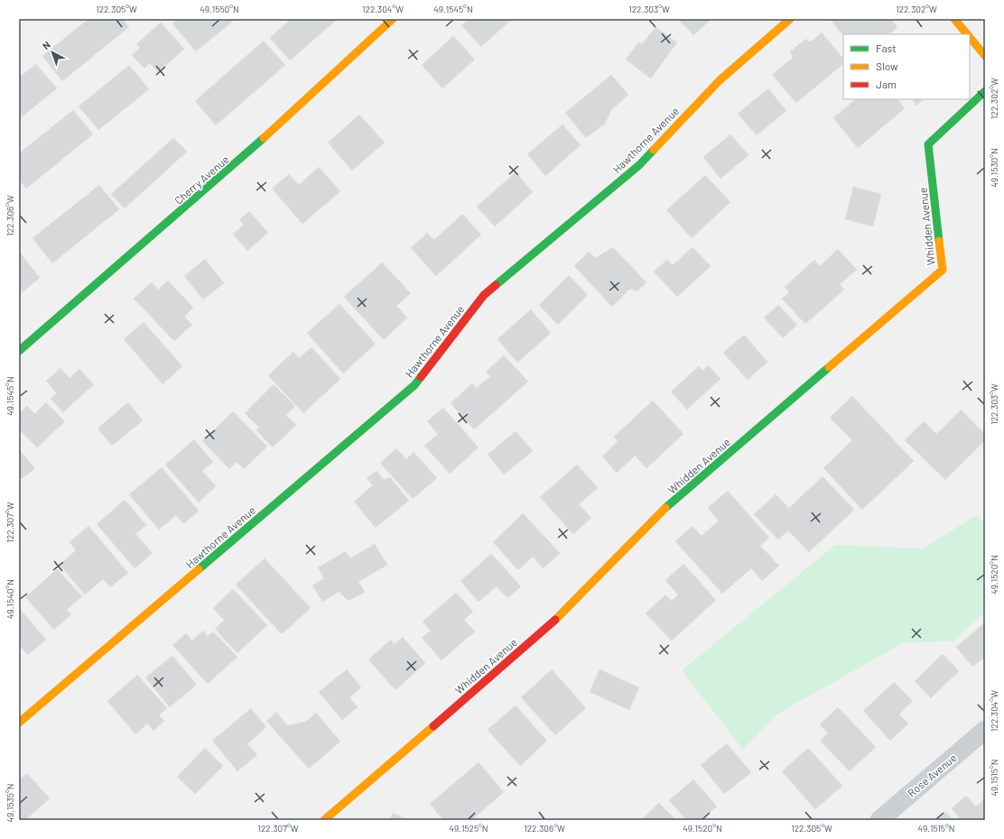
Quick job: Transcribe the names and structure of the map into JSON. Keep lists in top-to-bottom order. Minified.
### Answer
{"streets":{"street":["Hawthorne Avenue","Cherry Avenue","Whidden Avenue","Rose Avenue"]},"legend":["Fast","Slow","Jam"],"north":"top left","coordinates":["122.305°W","49.1550°N","122.304°W","49.1545°N","122.303°W","122.302°W","49.1530°N","122.306°W","122.307°W","49.1520°N","49.1540°N","49.1515°N","49.1535°N","49.1525°N"]}
